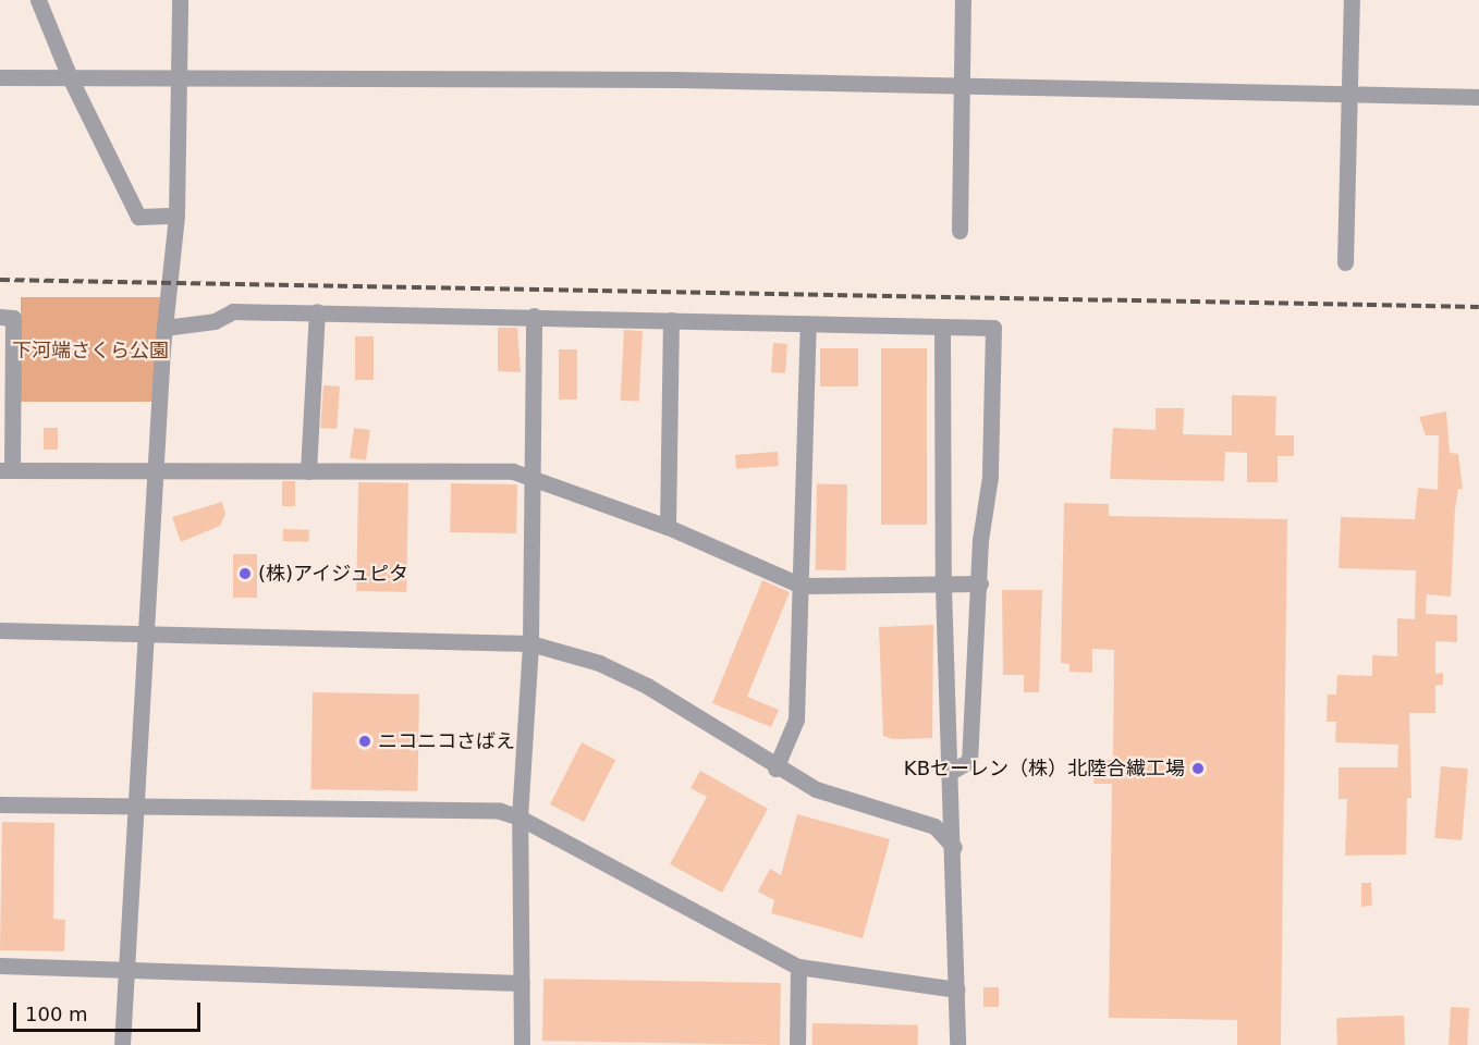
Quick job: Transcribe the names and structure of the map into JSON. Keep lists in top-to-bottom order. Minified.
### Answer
{"parks":["下河端さくら公園"],"places":["(株)アイジュピタ","ニコニコさばえ","KBセーレン（株）北陸合繊工場"],"scale_bar":"100 m"}
